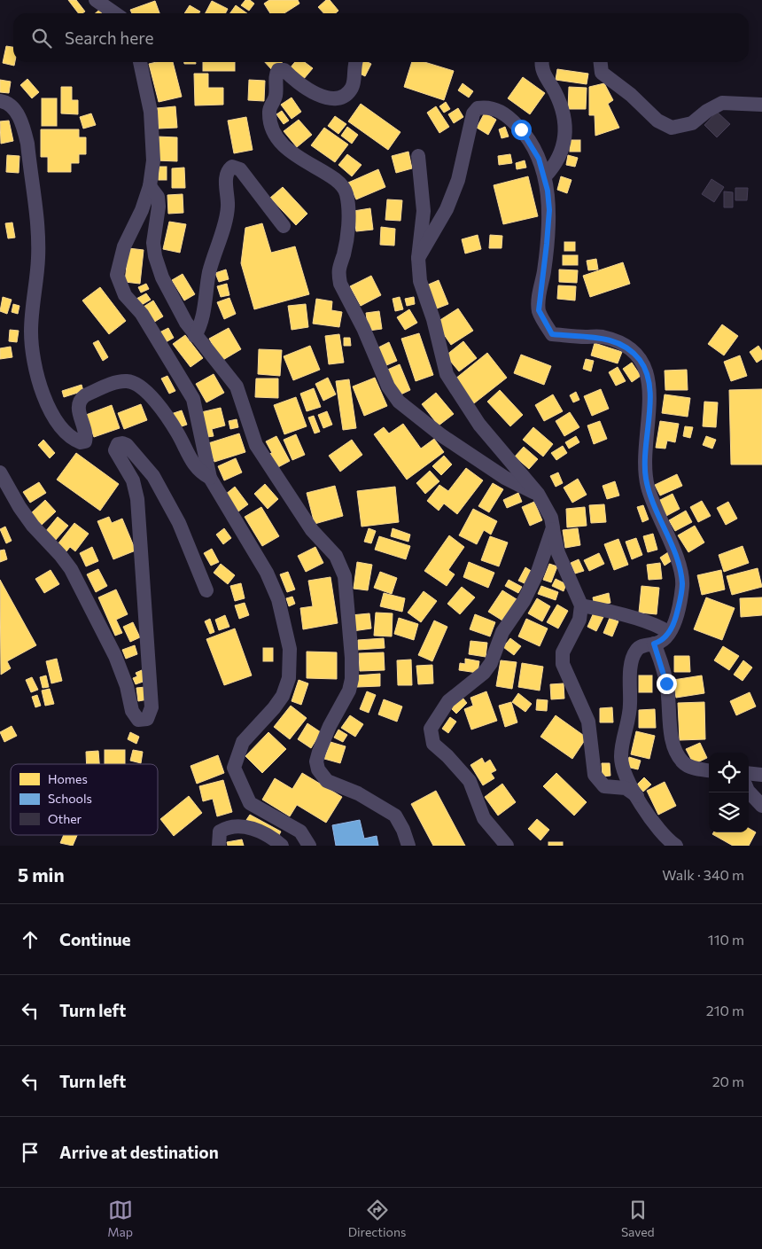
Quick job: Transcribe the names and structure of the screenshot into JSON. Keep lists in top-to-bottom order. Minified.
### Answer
{"legend":["Homes","Schools","Other"],"page":{"search":"Search here","heading":["5 min","Walk · 340 m"],"list":[["Continue","110 m"],["Turn left","210 m"],["Turn left","20 m"],"Arrive at destination"],"nav":["Map","Directions","Saved"]}}
